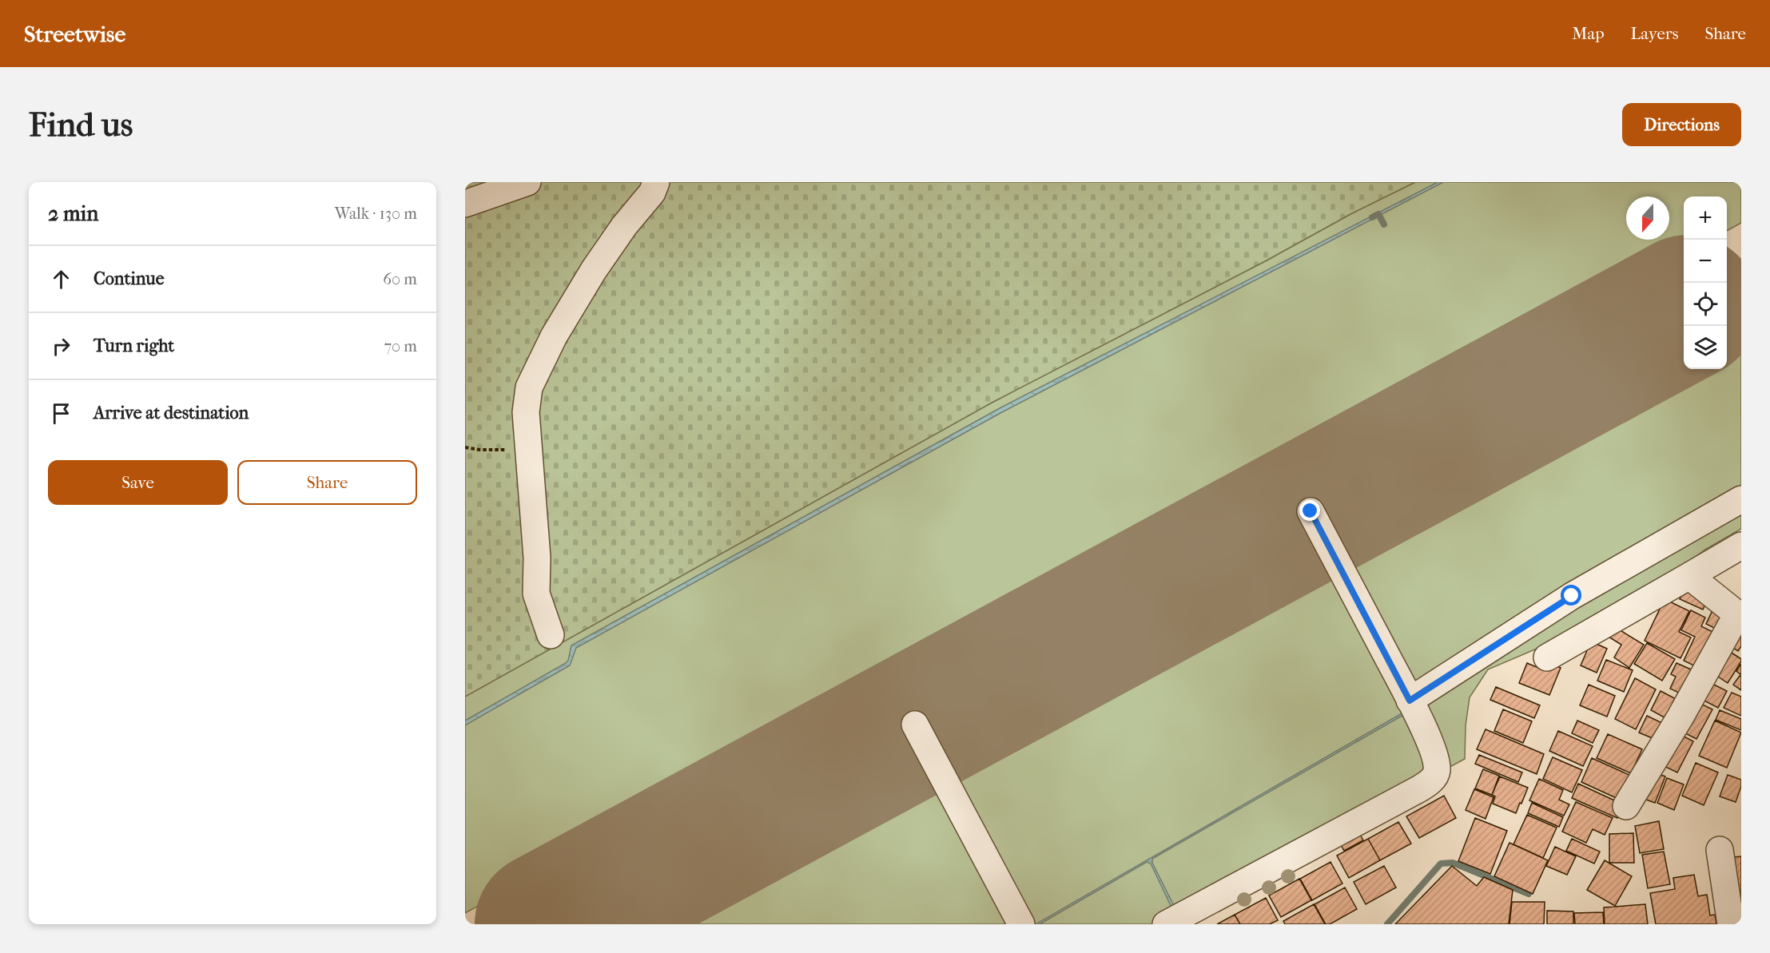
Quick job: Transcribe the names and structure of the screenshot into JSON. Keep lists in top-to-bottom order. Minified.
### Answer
{"north":"bottom","page":{"header":"Streetwise","nav":["Map","Layers","Share"],"buttons":["Directions",["Save","Share"]],"title":"Find us","heading":["2 min","Walk · 130 m"],"map_buttons":["+","−"],"list":[["Continue","60 m"],["Turn right","70 m"],"Arrive at destination"]}}
